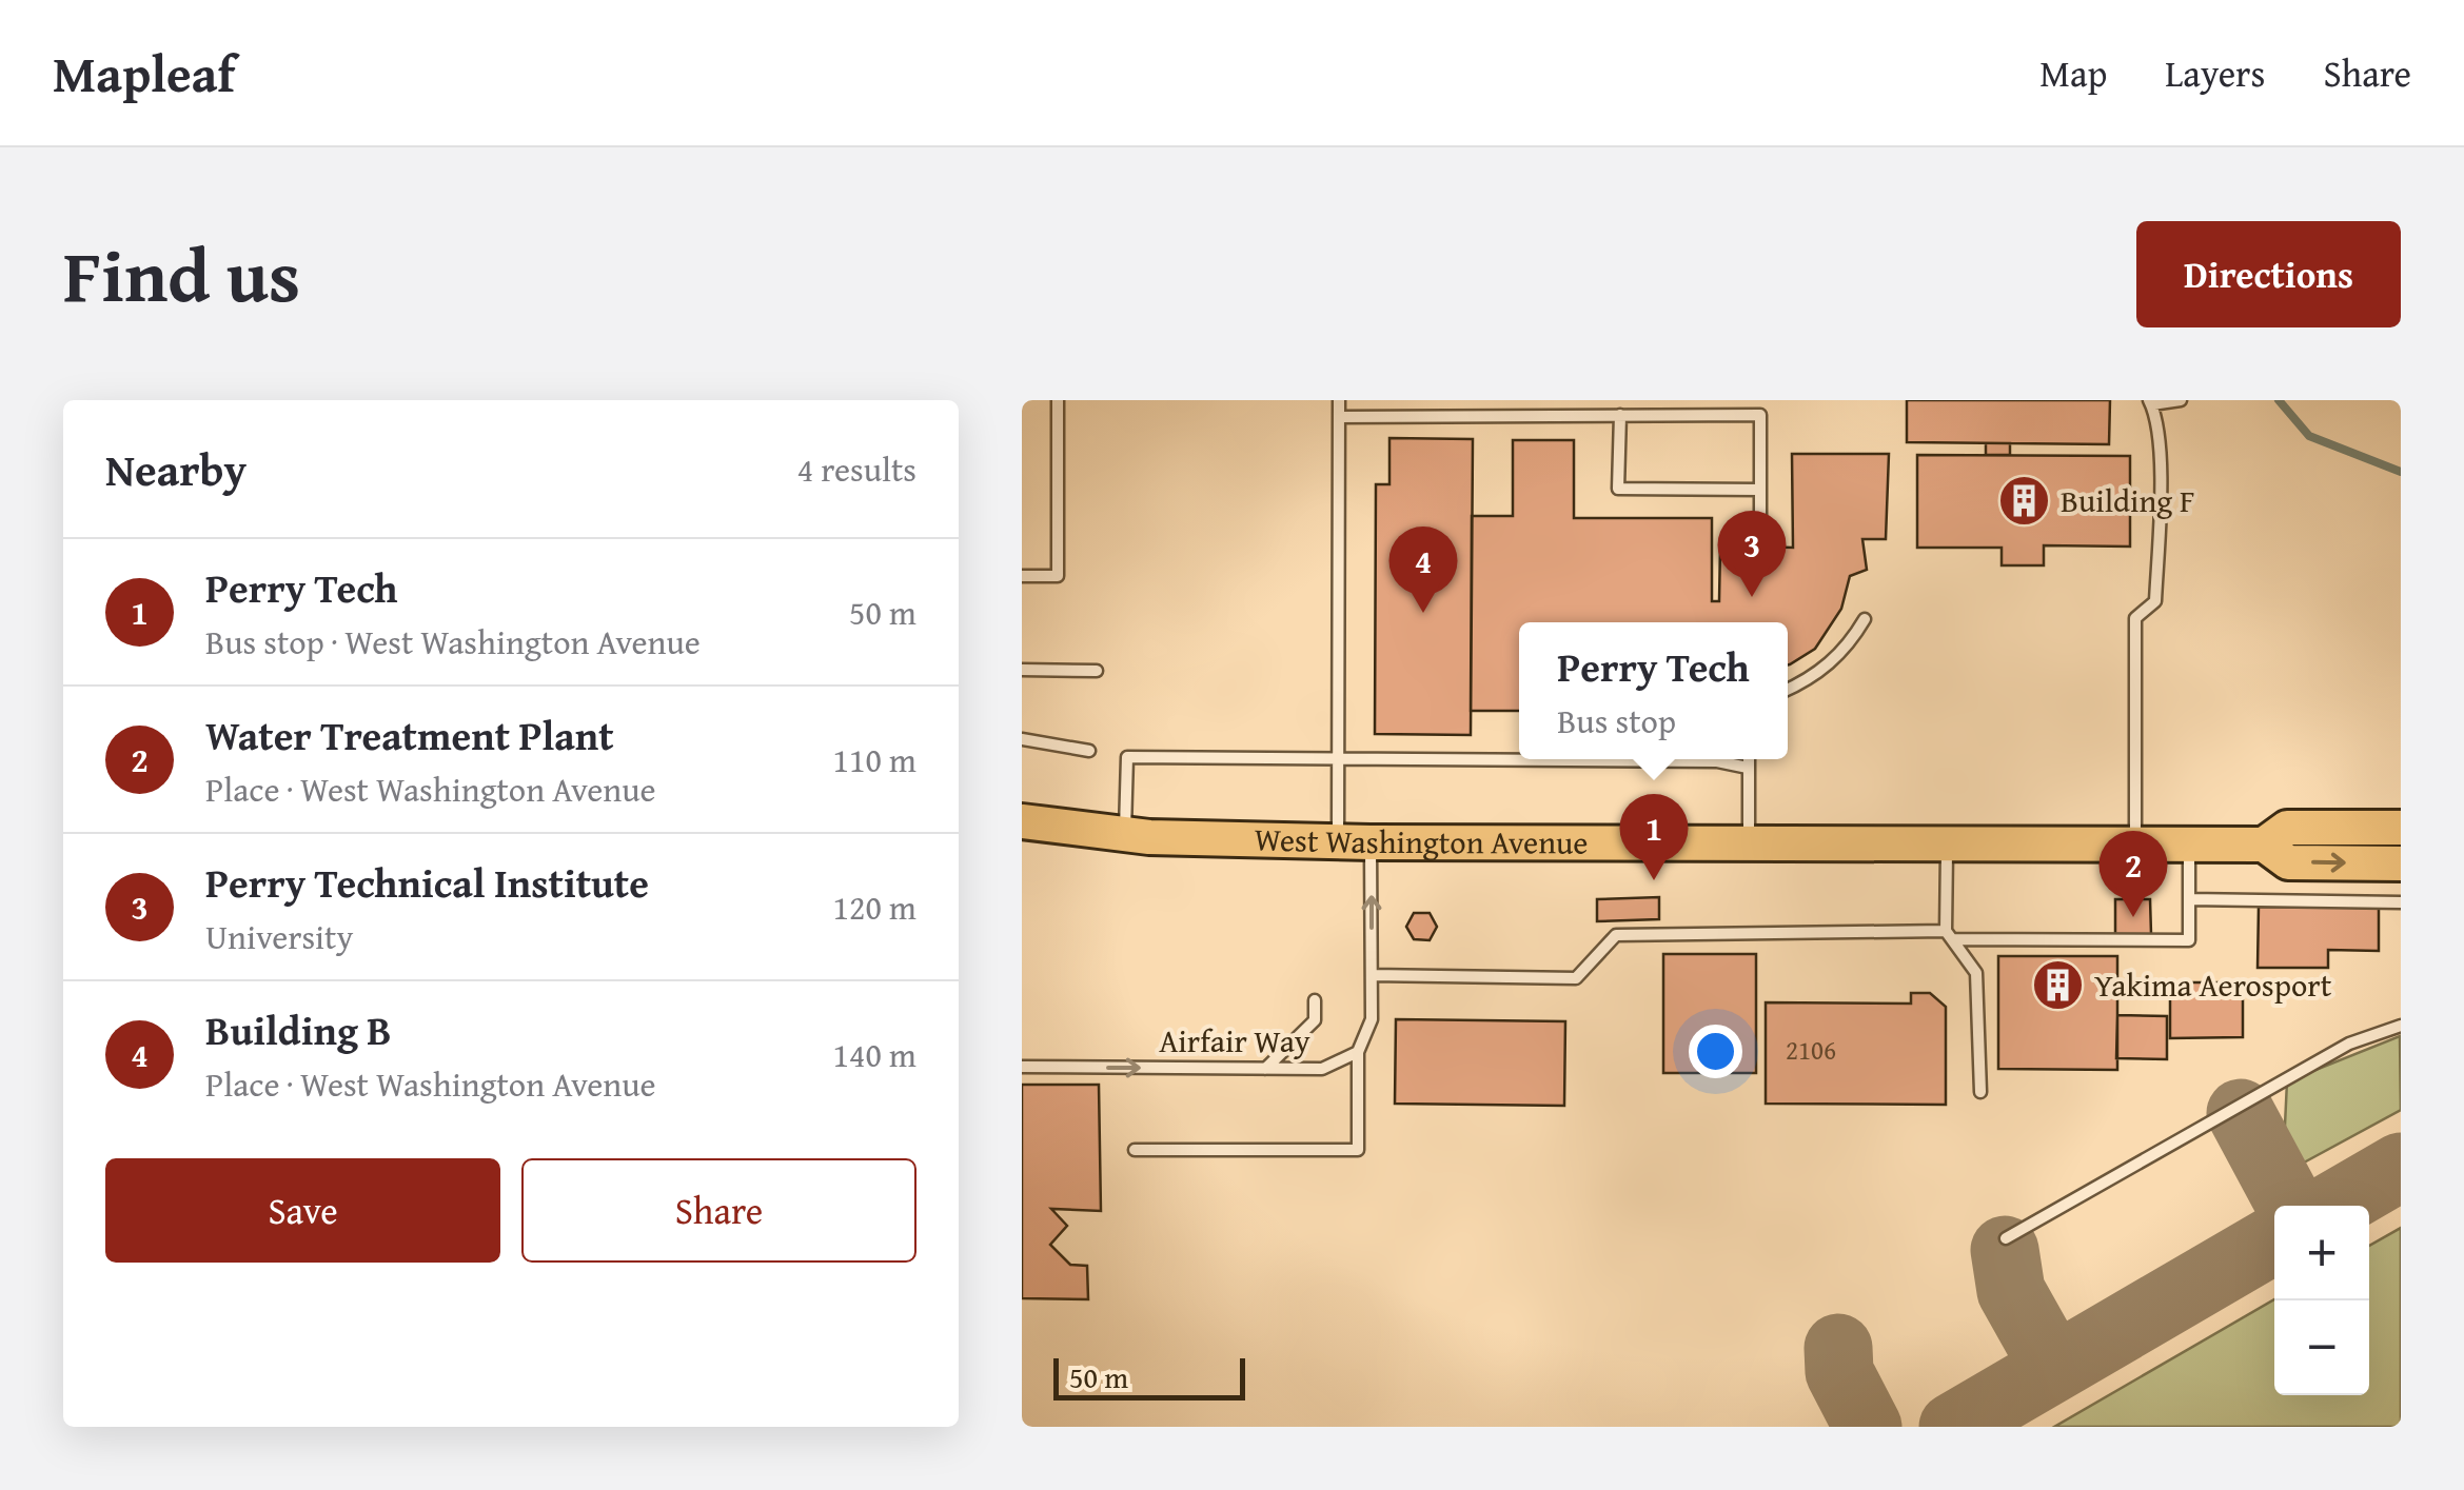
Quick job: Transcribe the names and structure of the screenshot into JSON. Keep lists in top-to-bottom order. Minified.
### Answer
{"streets":{"main road":["West Washington Avenue"],"lane":["Airfair Way"]},"crossings":[["West Washington Avenue","Airfair Way"]],"places":{"building":["Building F","Yakima Aerosport"]},"house_numbers":["2106"],"scale_bar":"50 m","page":{"header":"Mapleaf","nav":["Map","Layers","Share"],"title":"Find us","buttons":["Directions",["Save","Share"]],"heading":["Nearby","4 results"],"pins":["3","4","1","2"],"list":[{"mark":"1","name":"Perry Tech","note":"Bus stop · West Washington Avenue","value":"50 m"},{"mark":"2","name":"Water Treatment Plant","note":"Place · West Washington Avenue","value":"110 m"},{"mark":"3","name":"Perry Technical Institute","note":"University","value":"120 m"},{"mark":"4","name":"Building B","note":"Place · West Washington Avenue","value":"140 m"}],"popup":["Perry Tech","Bus stop"],"map_buttons":["+","−"],"scale":"50 m"}}
